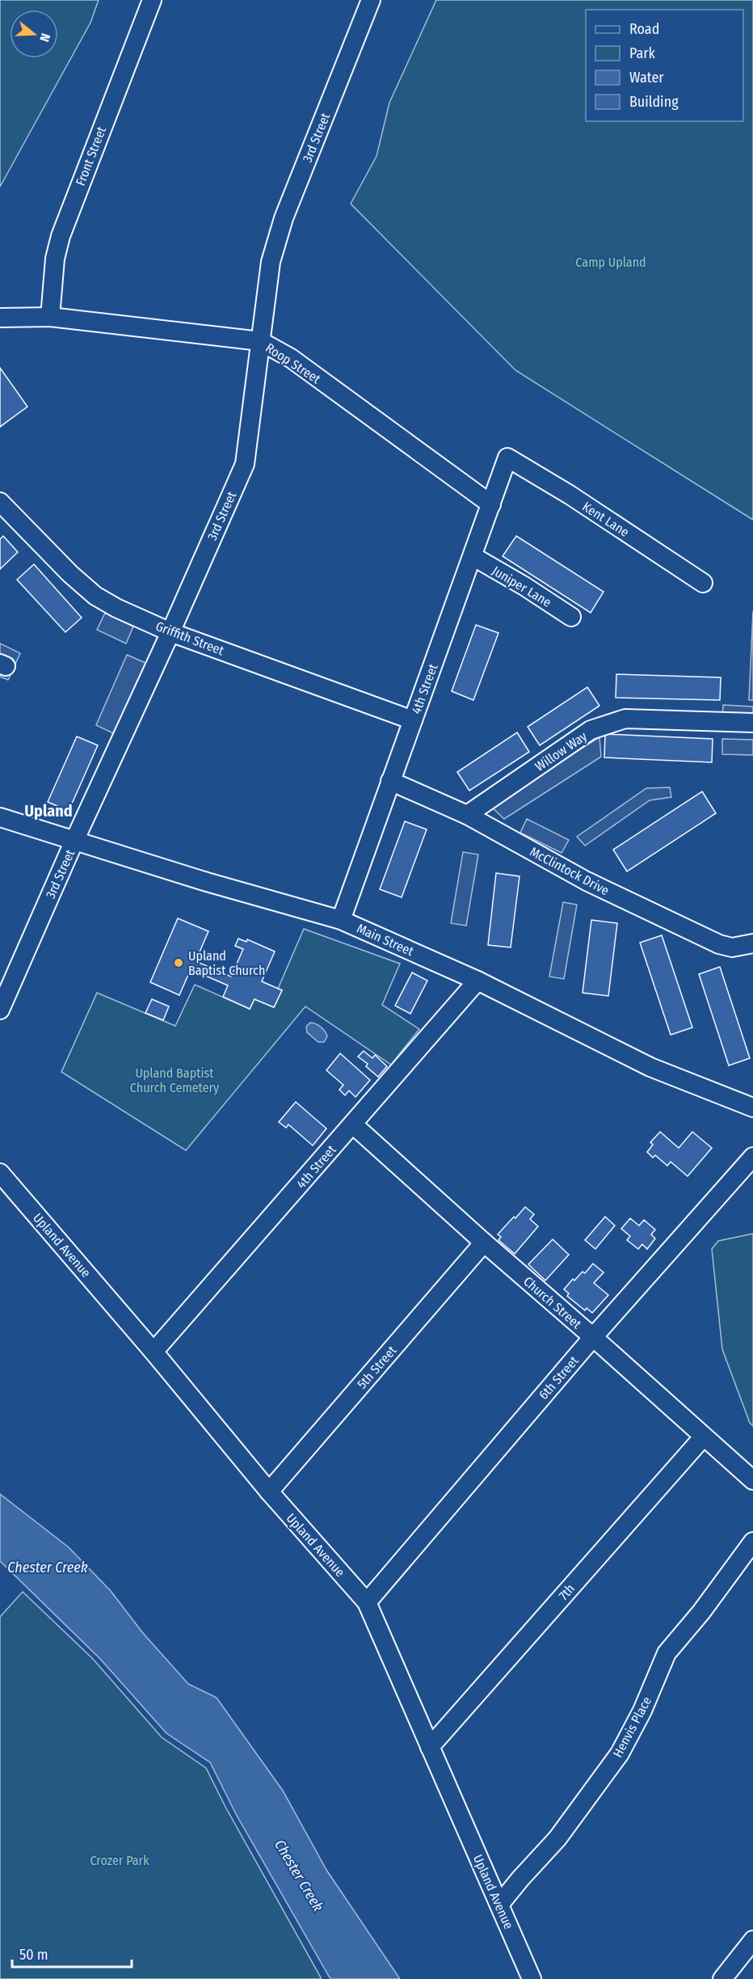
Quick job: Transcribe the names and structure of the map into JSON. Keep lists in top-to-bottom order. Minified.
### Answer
{"streets":{"street":["3rd Street","Front Street","Roop Street","Kent Lane","Juniper Lane","Griffith Street","4th Street","Willow Way","McClintock Drive","Main Street","Upland Avenue","Church Street","5th Street","6th Street","7th","Henvis Place"]},"crossings":[["3rd Street","Roop Street"],["3rd Street","Griffith Street"],["3rd Street","Main Street"],["Front Street","Roop Street"],["Roop Street","4th Street"],["Kent Lane","4th Street"],["Juniper Lane","4th Street"],["Griffith Street","4th Street"],["4th Street","McClintock Drive"],["4th Street","Main Street"],["4th Street","Upland Avenue"],["4th Street","Church Street"],["Willow Way","McClintock Drive"],["Upland Avenue","5th Street"],["Upland Avenue","6th Street"],["Upland Avenue","7th"],["Upland Avenue","Henvis Place"],["Church Street","5th Street"],["Church Street","6th Street"],["Church Street","7th"]],"districts":["Upland"],"water":["Chester Creek"],"parks":["Camp Upland","Upland Baptist Church Cemetery","Crozer Park"],"places":["Upland Baptist Church"],"legend":["Road","Park","Water","Building"],"scale_bar":"50 m","north":"right"}
